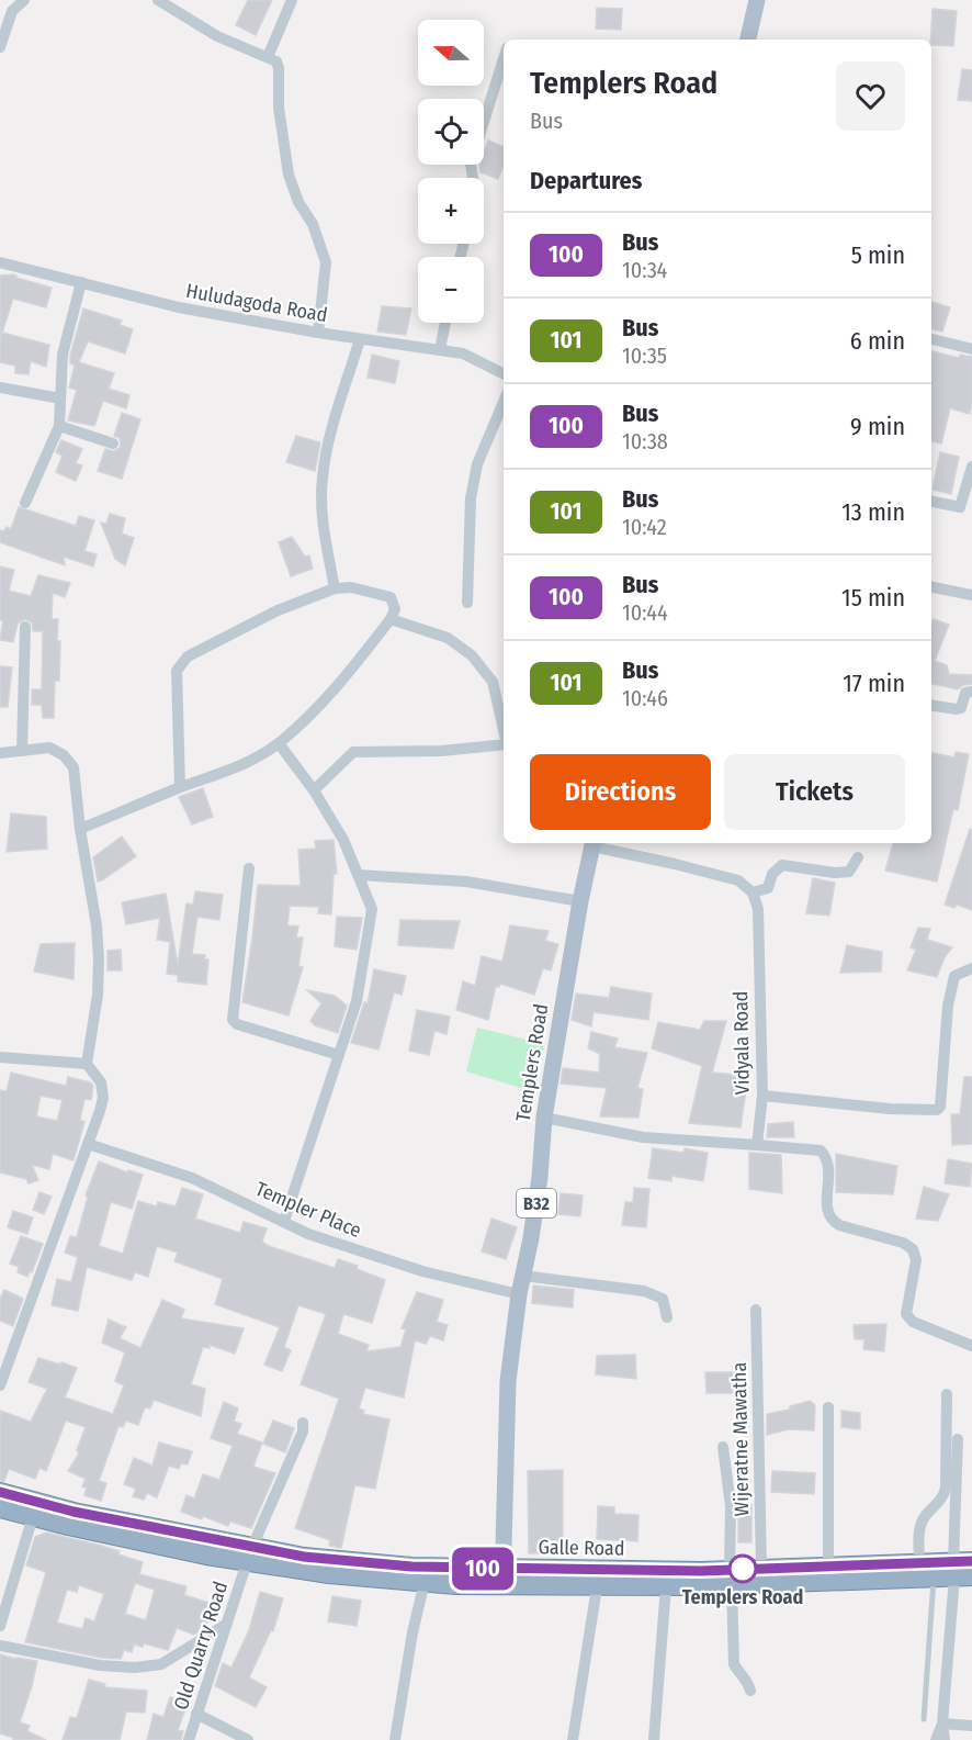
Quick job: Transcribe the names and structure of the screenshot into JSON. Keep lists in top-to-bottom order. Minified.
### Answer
{"streets":{"highway":["Galle Road"],"main road":["Templers Road","B32"],"street":["Huludagoda Road","Vidyala Road","Templer Place","Wijeratne Mawatha","Old Quarry Road"]},"crossings":[["Templers Road","Templer Place"],["Templers Road","Galle Road"],["Wijeratne Mawatha","Galle Road"],["Galle Road","Old Quarry Road"]],"places":["Templers Road"],"lines":["bus line 100"],"north":"left","page":{"on_map":"100","map_buttons":["+","−"],"heading":[["Templers Road","Bus"],"Departures"],"list":[{"mark":"100","name":"Bus","note":"10:34","value":"5 min"},{"mark":"101","name":"Bus","note":"10:35","value":"6 min"},{"mark":"100","name":"Bus","note":"10:38","value":"9 min"},{"mark":"101","name":"Bus","note":"10:42","value":"13 min"},{"mark":"100","name":"Bus","note":"10:44","value":"15 min"},{"mark":"101","name":"Bus","note":"10:46","value":"17 min"}],"buttons":["Directions","Tickets"]}}
